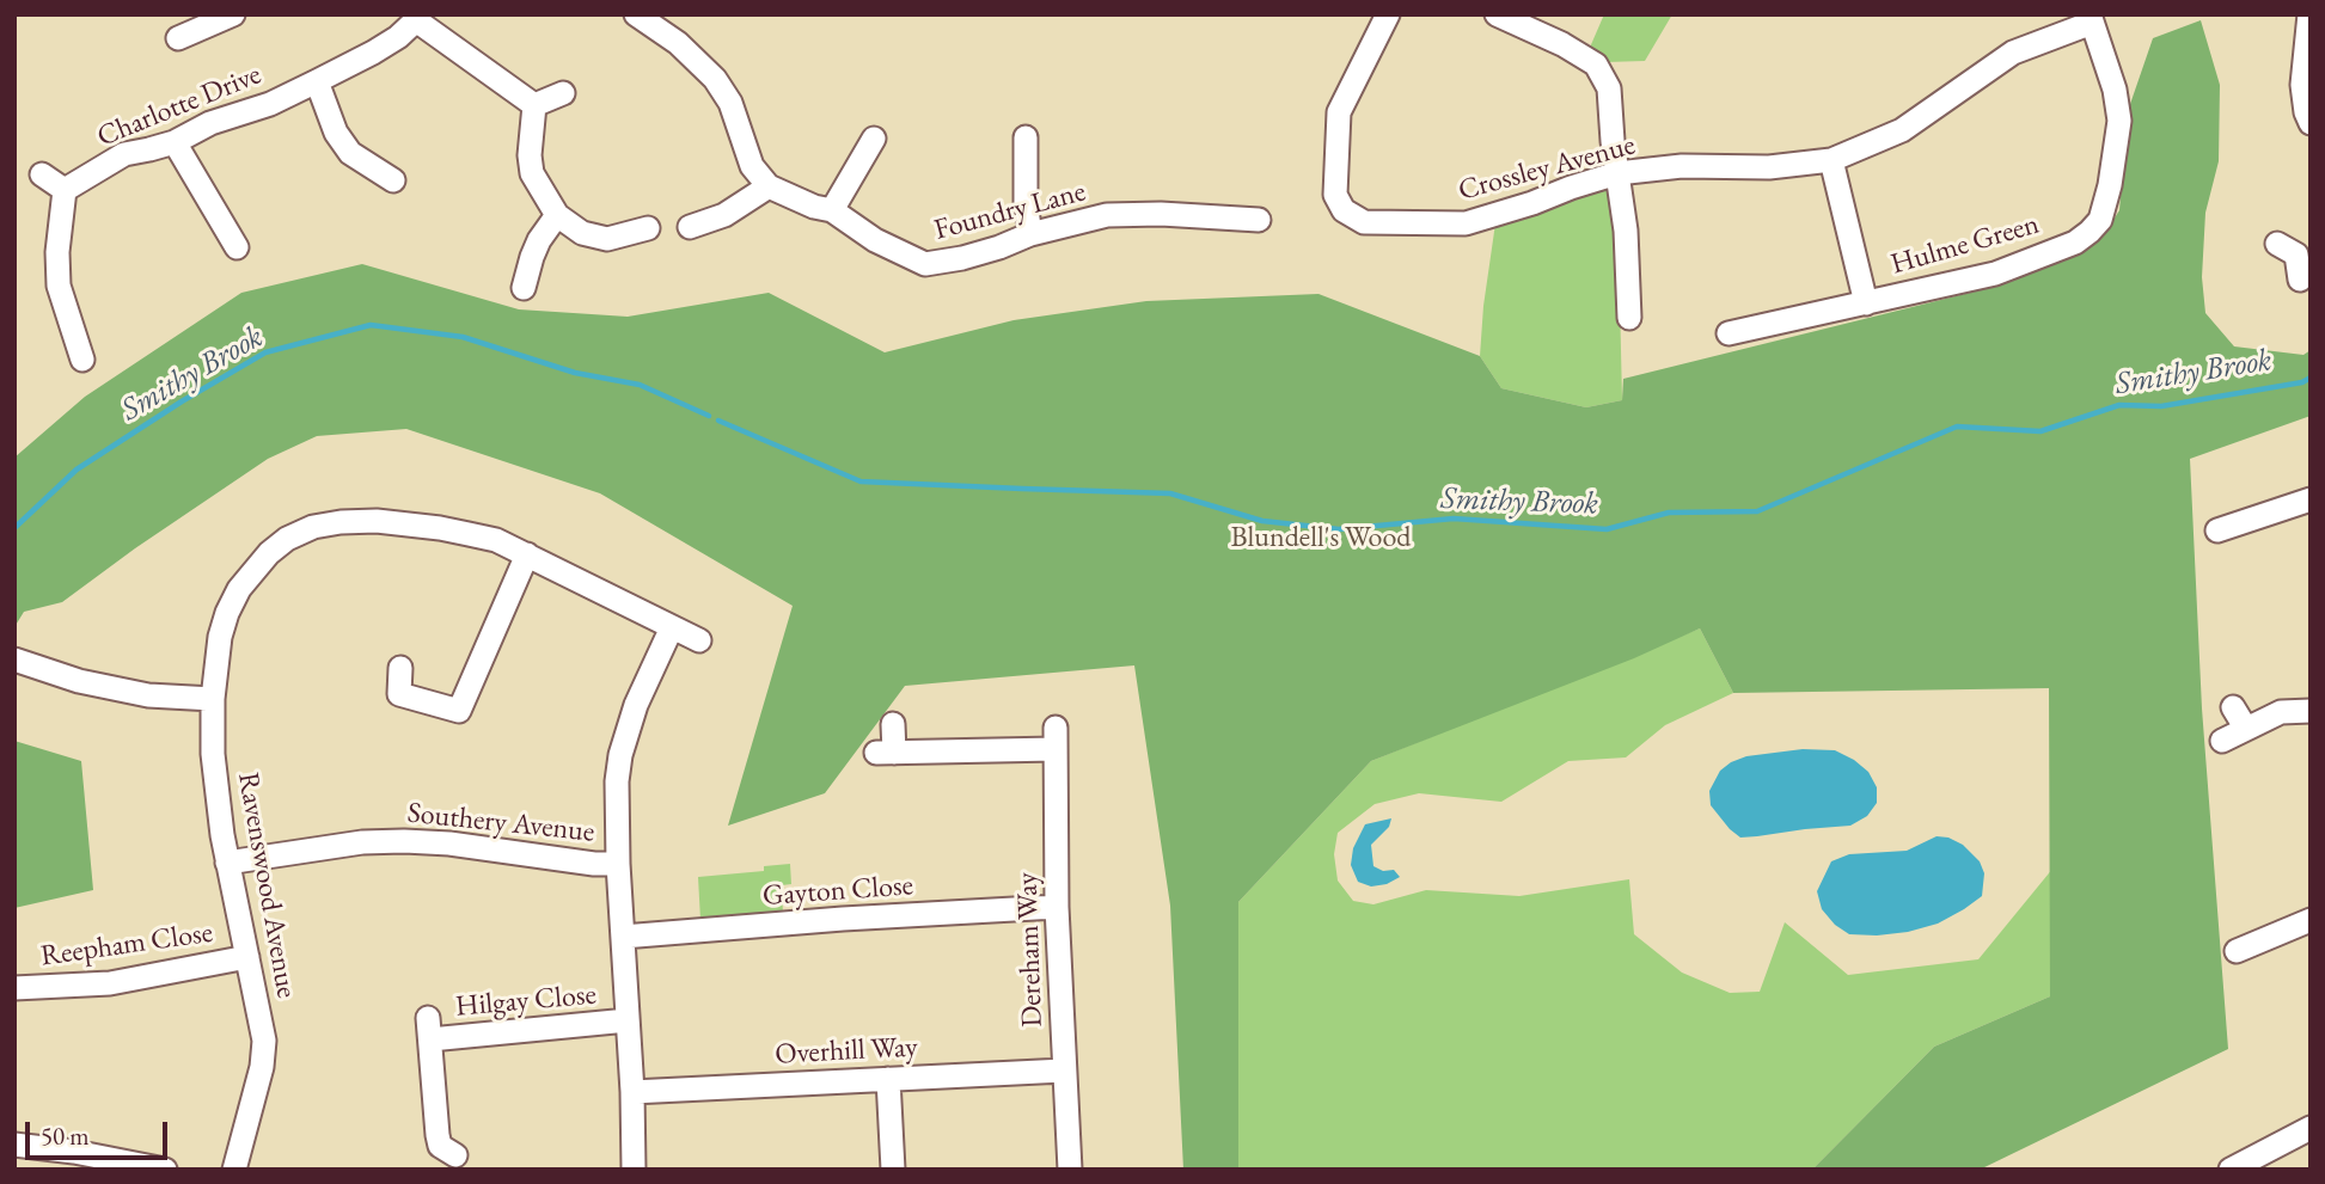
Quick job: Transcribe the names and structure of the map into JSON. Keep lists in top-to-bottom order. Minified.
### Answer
{"streets":{"street":["Charlotte Drive","Crossley Avenue","Foundry Lane","Hulme Green","Southery Avenue","Ravenswood Avenue","Gayton Close","Reepham Close","Dereham Way","Hilgay Close","Overhill Way"]},"crossings":[["Crossley Avenue","Hulme Green"],["Southery Avenue","Ravenswood Avenue"],["Ravenswood Avenue","Reepham Close"],["Gayton Close","Dereham Way"],["Dereham Way","Overhill Way"]],"water":["Smithy Brook"],"parks":["Blundell's Wood"],"scale_bar":"50 m"}
